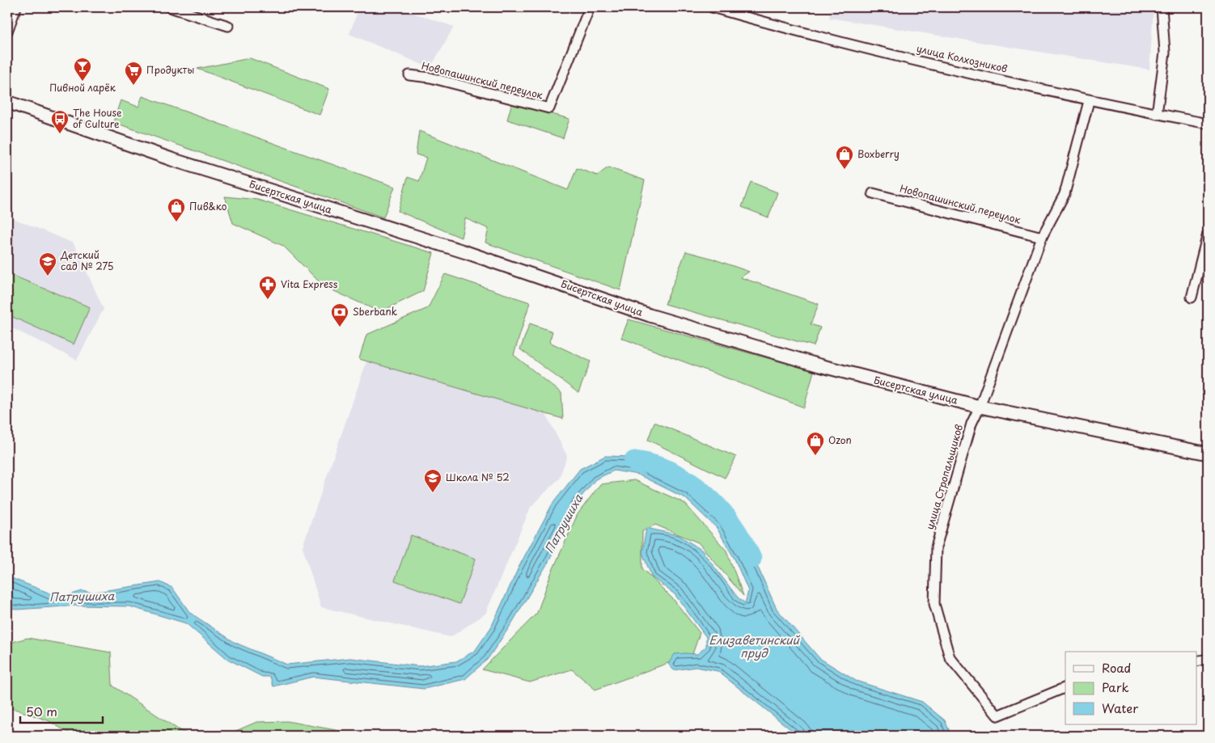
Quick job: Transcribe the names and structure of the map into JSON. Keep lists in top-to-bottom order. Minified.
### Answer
{"streets":{"main road":["Бисертская улица"],"street":["улица Колхозников","Новопашинский переулок","улица Стропальщиков"]},"crossings":[["улица Колхозников","улица Стропальщиков"],["Новопашинский переулок","улица Стропальщиков"],["Бисертская улица","улица Стропальщиков"]],"water":["Патрушиха","Елизаветинский пруд"],"places":{"bar":["Пивной ларёк"],"supermarket":["Продукты"],"bus stop":["The House of Culture"],"shop":["Boxberry","Пив&ко","Ozon"],"school or university":["Детский сад № 275","Школа № 52"],"pharmacy":["Vita Express"],"bank":["Sberbank"]},"legend":["Road","Park","Water"],"scale_bar":"50 m"}
